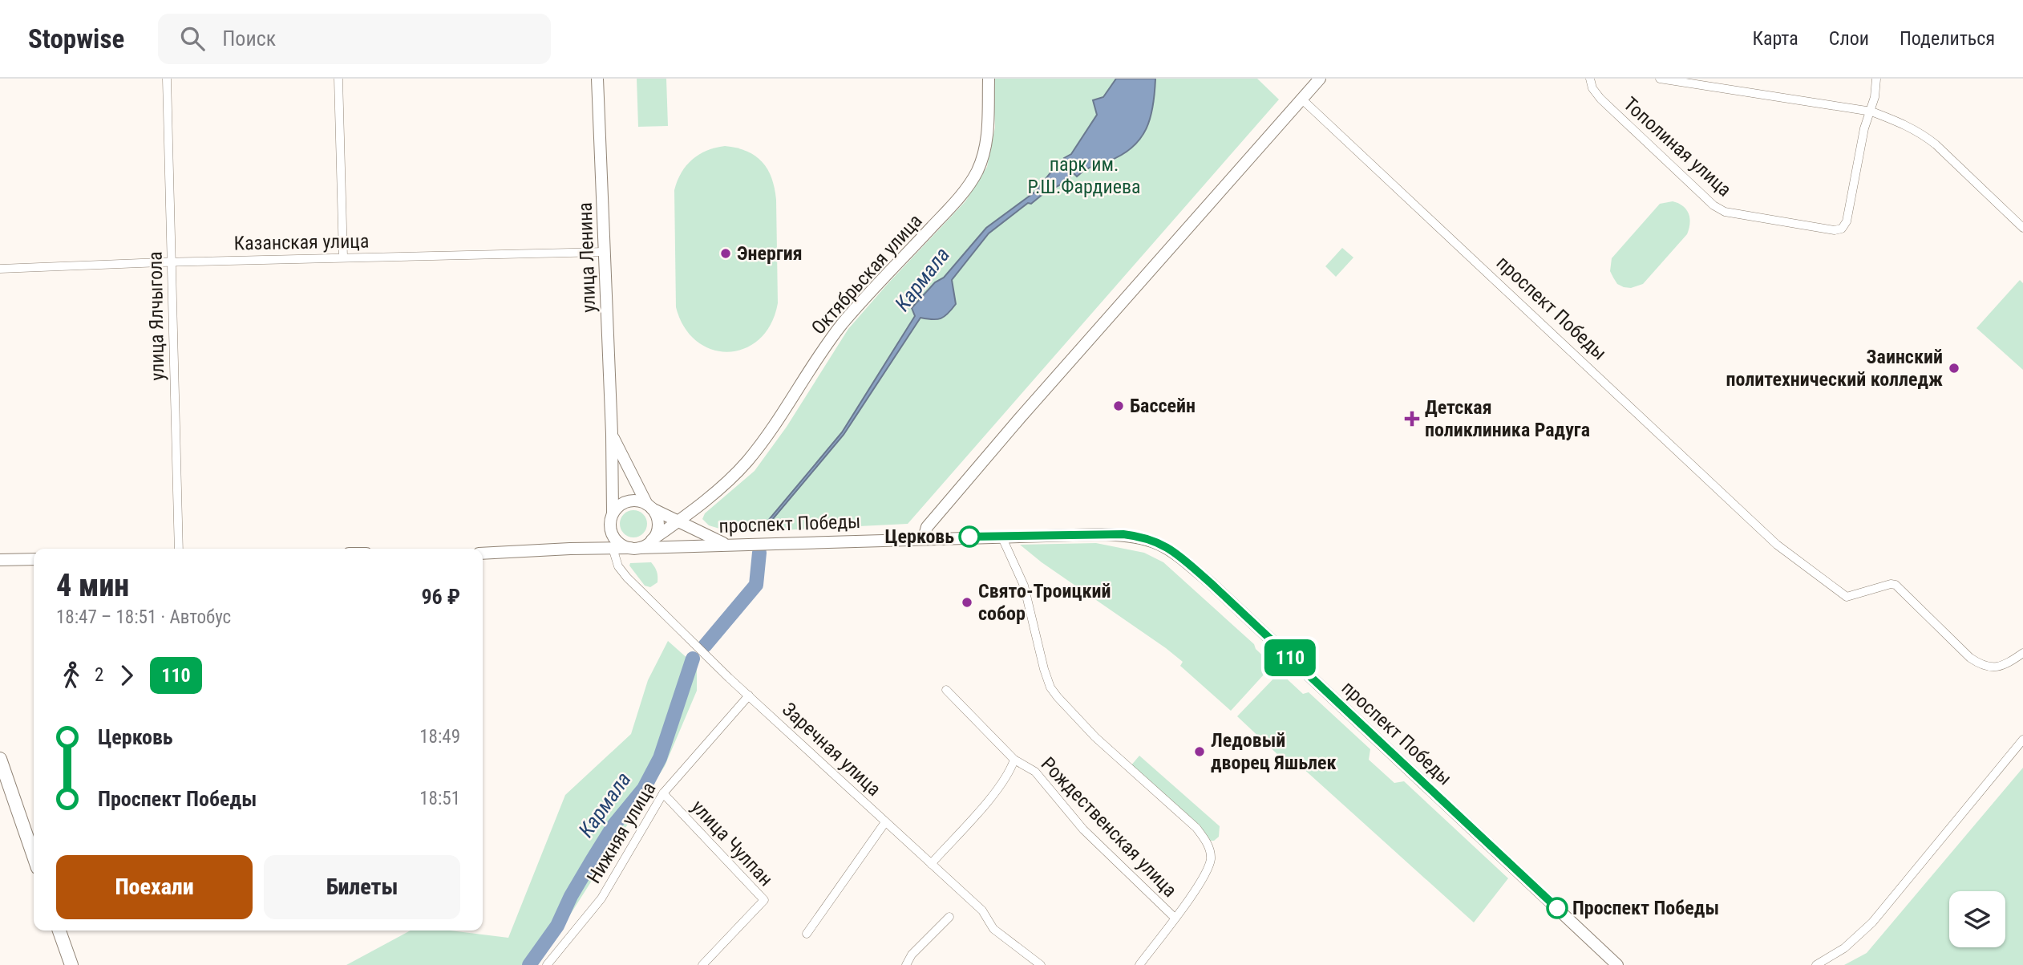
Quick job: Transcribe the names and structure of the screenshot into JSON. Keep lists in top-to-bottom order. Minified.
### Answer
{"streets":{"main road":["улица Ленина","Октябрьская улица","проспект Победы"],"street":["Тополиная улица","Казанская улица","улица Ялчыгола","Заречная улица","Рождественская улица","Нижняя улица","улица Чулпан"]},"crossings":[["Казанская улица","улица Ленина"],["Казанская улица","улица Ялчыгола"],["улица Ленина","Октябрьская улица"],["улица Ленина","проспект Победы"],["Октябрьская улица","проспект Победы"],["проспект Победы","Заречная улица"],["Заречная улица","Нижняя улица"],["Нижняя улица","улица Чулпан"]],"water":["Кармала"],"parks":["парк им. Р.Ш.Фардиева"],"places":{"other":["Энергия","Заинский политехнический колледж","Бассейн","Церковь","Свято-Троицкий собор","Ледовый дворец Яшьлек","Проспект Победы"],"health":["Детская поликлиника Радуга"]},"lines":["bus line 110"],"page":{"header":"Stopwise","search":"Поиск","nav":["Карта","Слои","Поделиться"],"on_map":"110","heading":["4 мин","18:47 – 18:51 · Автобус","96 ₽"],"legs":["2","110"],"list":[{"name":"Церковь","value":"18:49"},{"name":"Проспект Победы","value":"18:51"}],"buttons":["Поехали","Билеты"]}}
